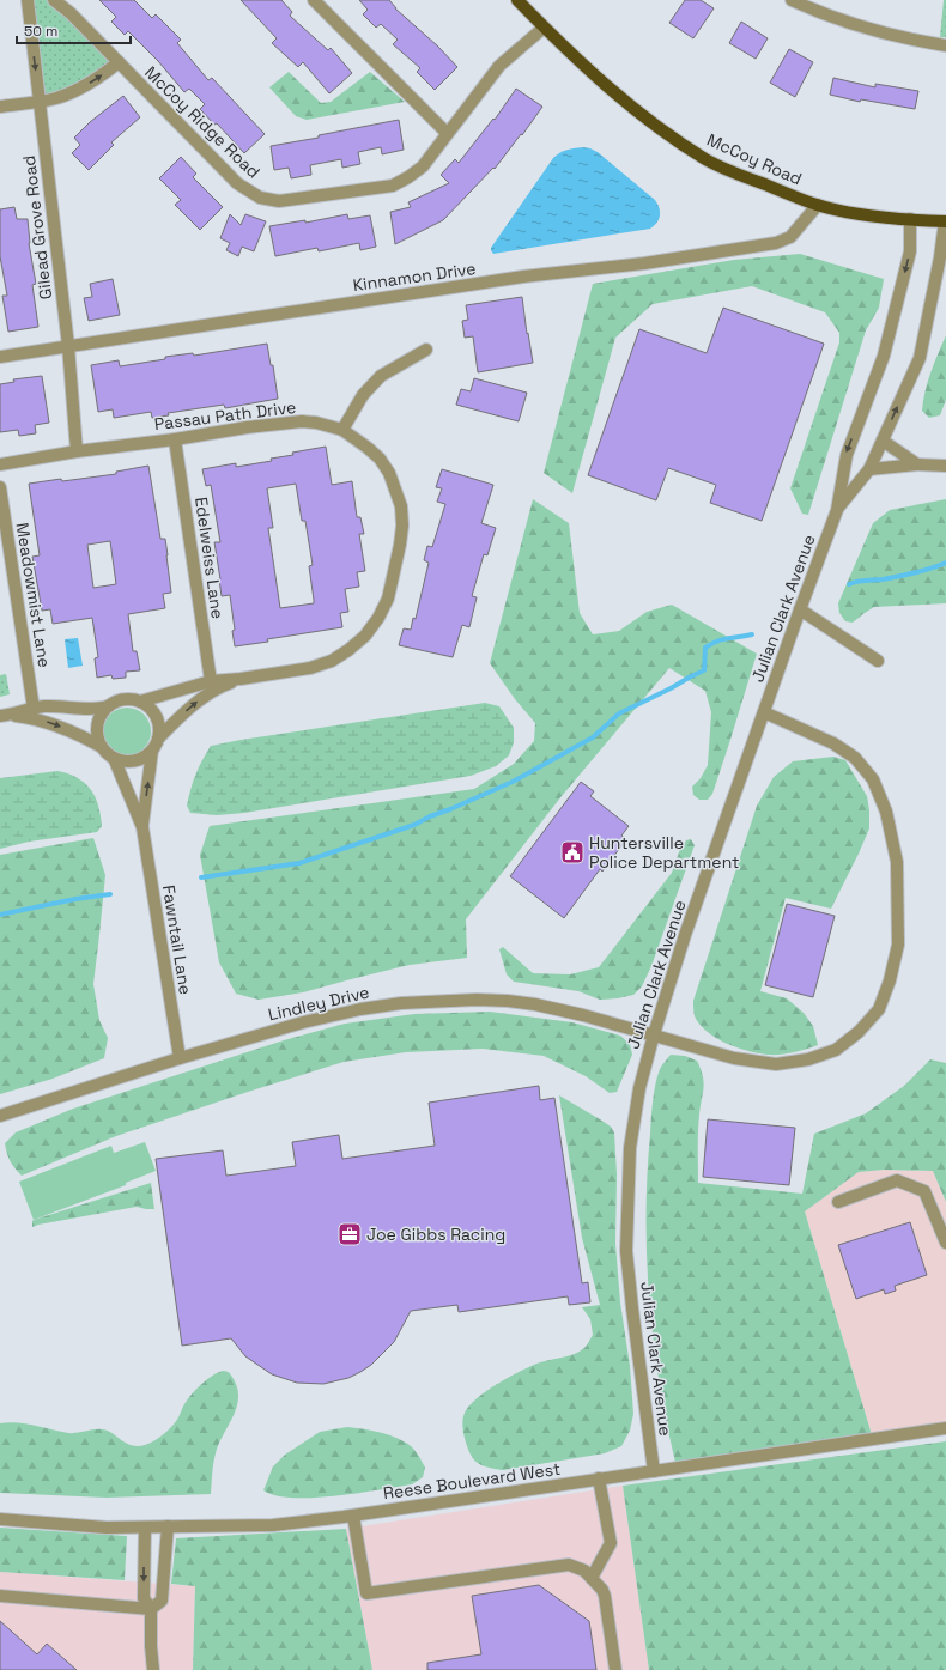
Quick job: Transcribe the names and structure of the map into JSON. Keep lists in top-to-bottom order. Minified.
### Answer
{"streets":{"main road":["McCoy Road"],"street":["McCoy Ridge Road","Gilead Grove Road","Kinnamon Drive","Passau Path Drive","Edelweiss Lane","Meadowmist Lane","Julian Clark Avenue","Fawntail Lane","Lindley Drive","Reese Boulevard West"]},"crossings":[["McCoy Ridge Road","McCoy Road"],["McCoy Road","Kinnamon Drive"],["McCoy Road","Julian Clark Avenue"],["Gilead Grove Road","Kinnamon Drive"],["Gilead Grove Road","Passau Path Drive"],["Passau Path Drive","Edelweiss Lane"],["Passau Path Drive","Fawntail Lane"],["Julian Clark Avenue","Lindley Drive"],["Julian Clark Avenue","Reese Boulevard West"],["Fawntail Lane","Lindley Drive"]],"places":{"public building":["Huntersville Police Department"],"office":["Joe Gibbs Racing"]},"scale_bar":"50 m"}
